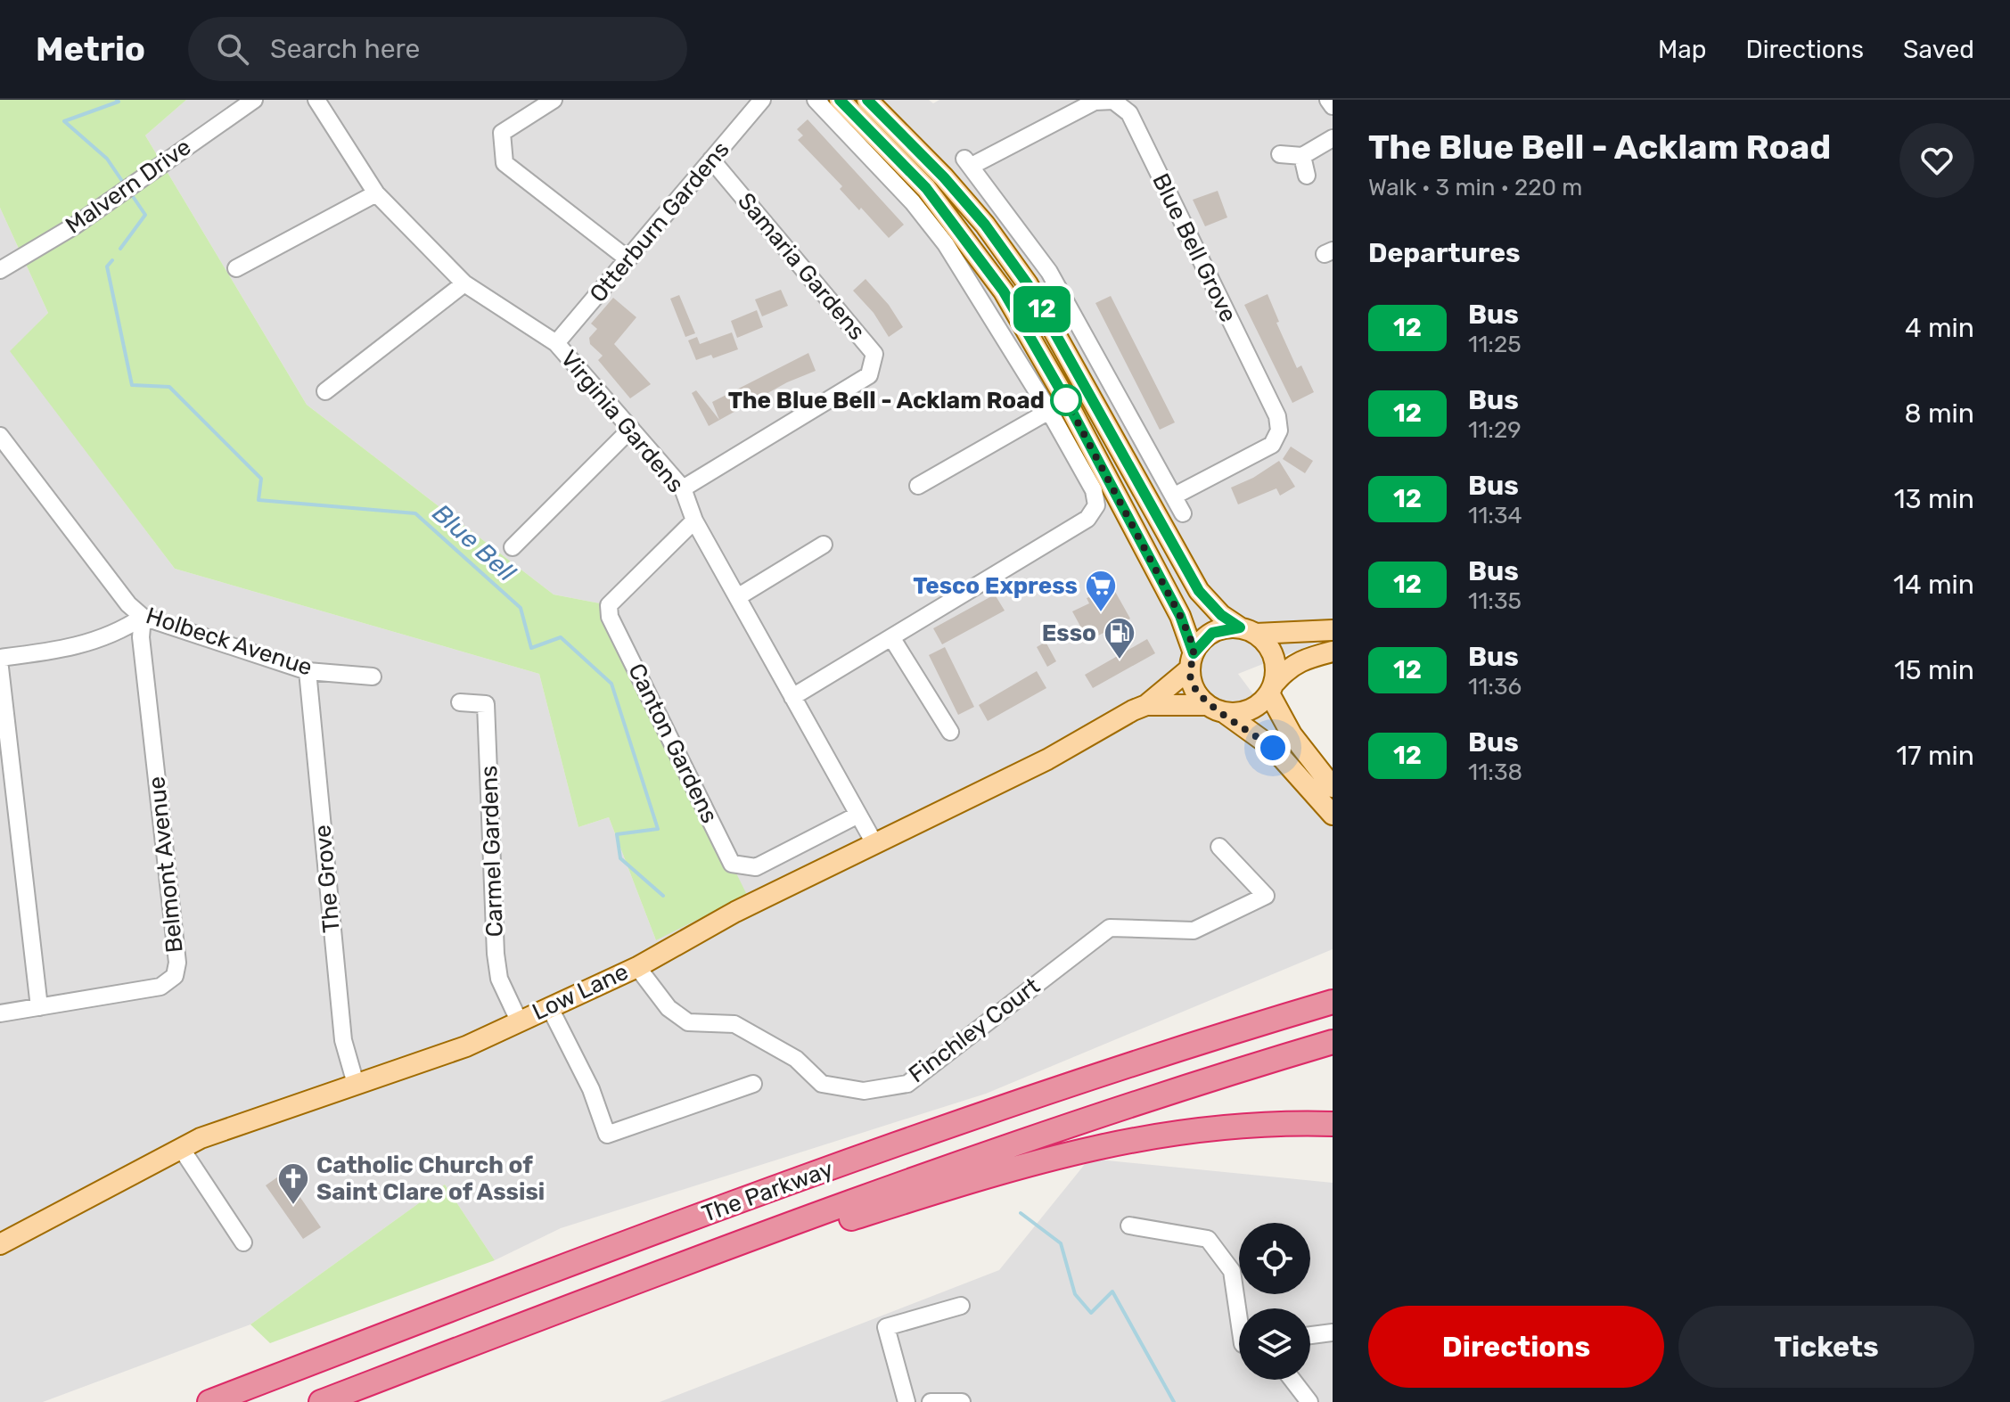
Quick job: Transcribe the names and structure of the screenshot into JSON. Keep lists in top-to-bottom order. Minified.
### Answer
{"streets":{"highway":["The Parkway"],"main road":["Low Lane"],"street":["Malvern Drive","Otterburn Gardens","Blue Bell Grove","Samaria Gardens","Virginia Gardens","Holbeck Avenue","Canton Gardens","Carmel Gardens","Belmont Avenue","The Grove","Finchley Court"]},"crossings":[["Otterburn Gardens","Samaria Gardens"],["Otterburn Gardens","Virginia Gardens"],["Samaria Gardens","Virginia Gardens"],["Virginia Gardens","Canton Gardens"],["Virginia Gardens","Low Lane"],["Holbeck Avenue","Belmont Avenue"],["Holbeck Avenue","The Grove"],["Carmel Gardens","Low Lane"],["The Grove","Low Lane"],["Low Lane","Finchley Court"]],"water":["Blue Bell"],"places":{"other":["The Blue Bell - Acklam Road"],"supermarket":["Tesco Express"],"fuel station":["Esso"],"church":["Catholic Church of Saint Clare of Assisi"]},"lines":["bus line 12"],"page":{"header":"Metrio","search":"Search here","nav":["Map","Directions","Saved"],"on_map":"12","heading":[["The Blue Bell - Acklam Road","Walk · 3 min · 220 m"],"Departures"],"list":[{"mark":"12","name":"Bus","note":"11:25","value":"4 min"},{"mark":"12","name":"Bus","note":"11:29","value":"8 min"},{"mark":"12","name":"Bus","note":"11:34","value":"13 min"},{"mark":"12","name":"Bus","note":"11:35","value":"14 min"},{"mark":"12","name":"Bus","note":"11:36","value":"15 min"},{"mark":"12","name":"Bus","note":"11:38","value":"17 min"}],"buttons":["Directions","Tickets"]}}
